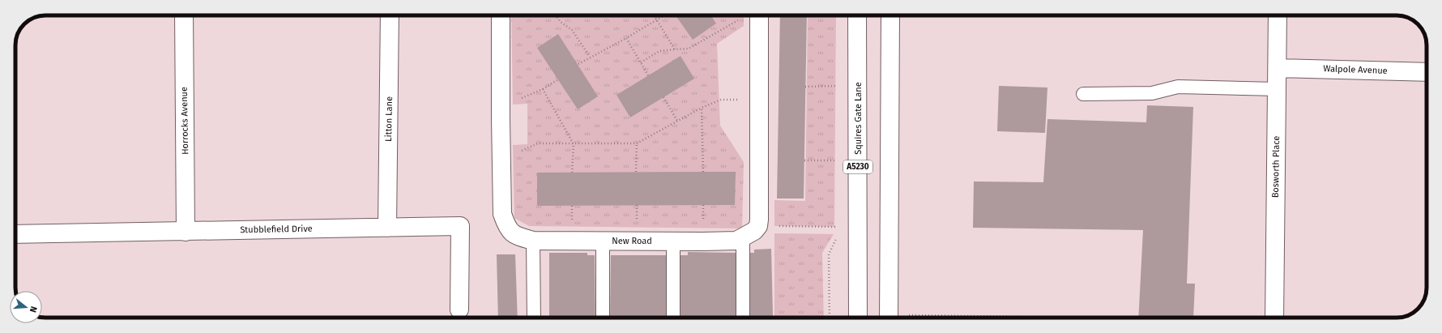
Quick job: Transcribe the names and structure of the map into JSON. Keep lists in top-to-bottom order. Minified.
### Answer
{"streets":{"street":["Walpole Avenue","Squires Gate Lane","Litton Lane","Horrocks Avenue","A5230","Bosworth Place","Stubblefield Drive","New Road"]},"crossings":[["Walpole Avenue","Bosworth Place"],["Litton Lane","Stubblefield Drive"],["Horrocks Avenue","Stubblefield Drive"]],"north":"right"}
